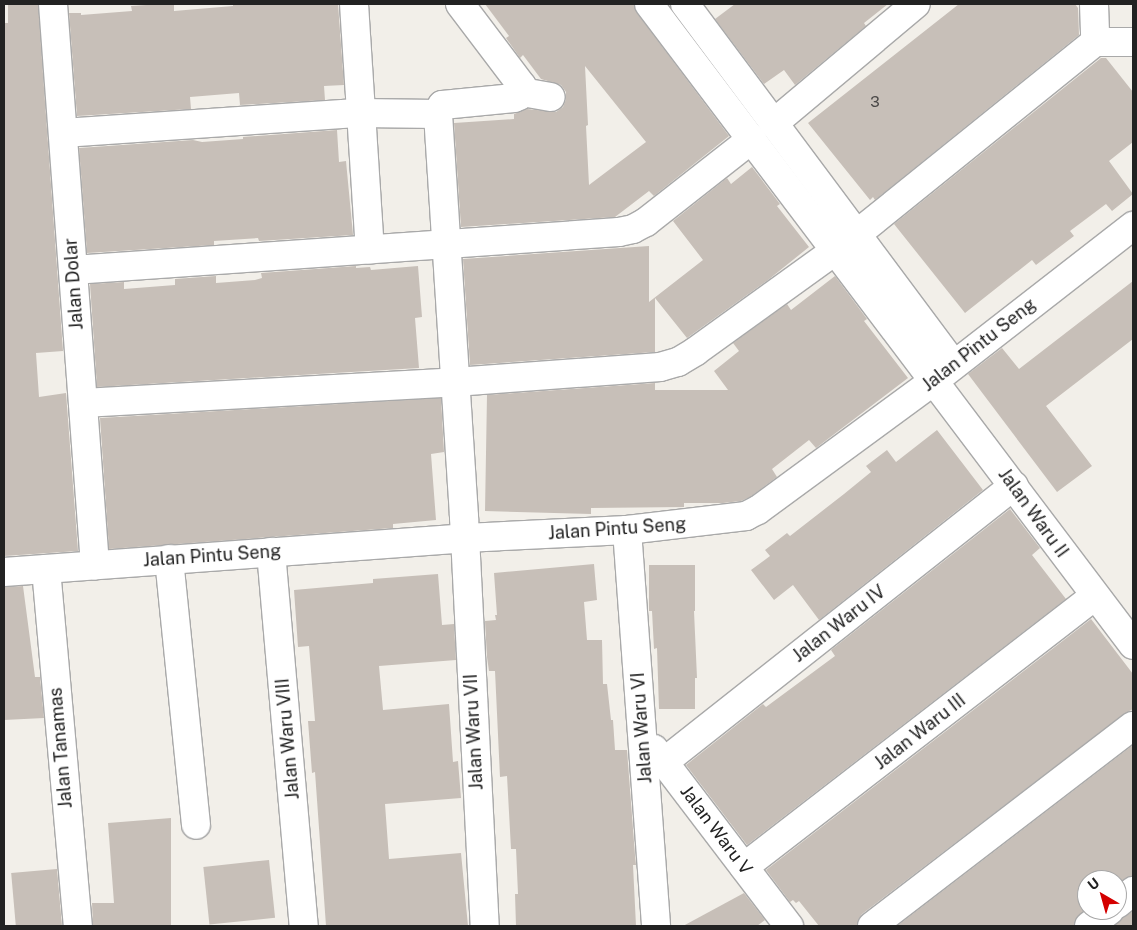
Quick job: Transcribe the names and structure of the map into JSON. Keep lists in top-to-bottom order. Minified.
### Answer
{"streets":{"street":["Jalan Dolar","Jalan Pintu Seng","Jalan Waru II","Jalan Waru IV","Jalan Waru VI","Jalan Waru VII","Jalan Waru III","Jalan Waru VIII","Jalan Tanamas","Jalan Waru V"]},"crossings":[["Jalan Dolar","Jalan Pintu Seng"],["Jalan Pintu Seng","Jalan Waru II"],["Jalan Pintu Seng","Jalan Waru VI"],["Jalan Pintu Seng","Jalan Waru VII"],["Jalan Pintu Seng","Jalan Waru VIII"],["Jalan Pintu Seng","Jalan Tanamas"],["Jalan Waru II","Jalan Waru IV"],["Jalan Waru II","Jalan Waru III"],["Jalan Waru IV","Jalan Waru V"],["Jalan Waru VI","Jalan Waru V"],["Jalan Waru III","Jalan Waru V"]],"house_numbers":["3"],"north":"top left"}
